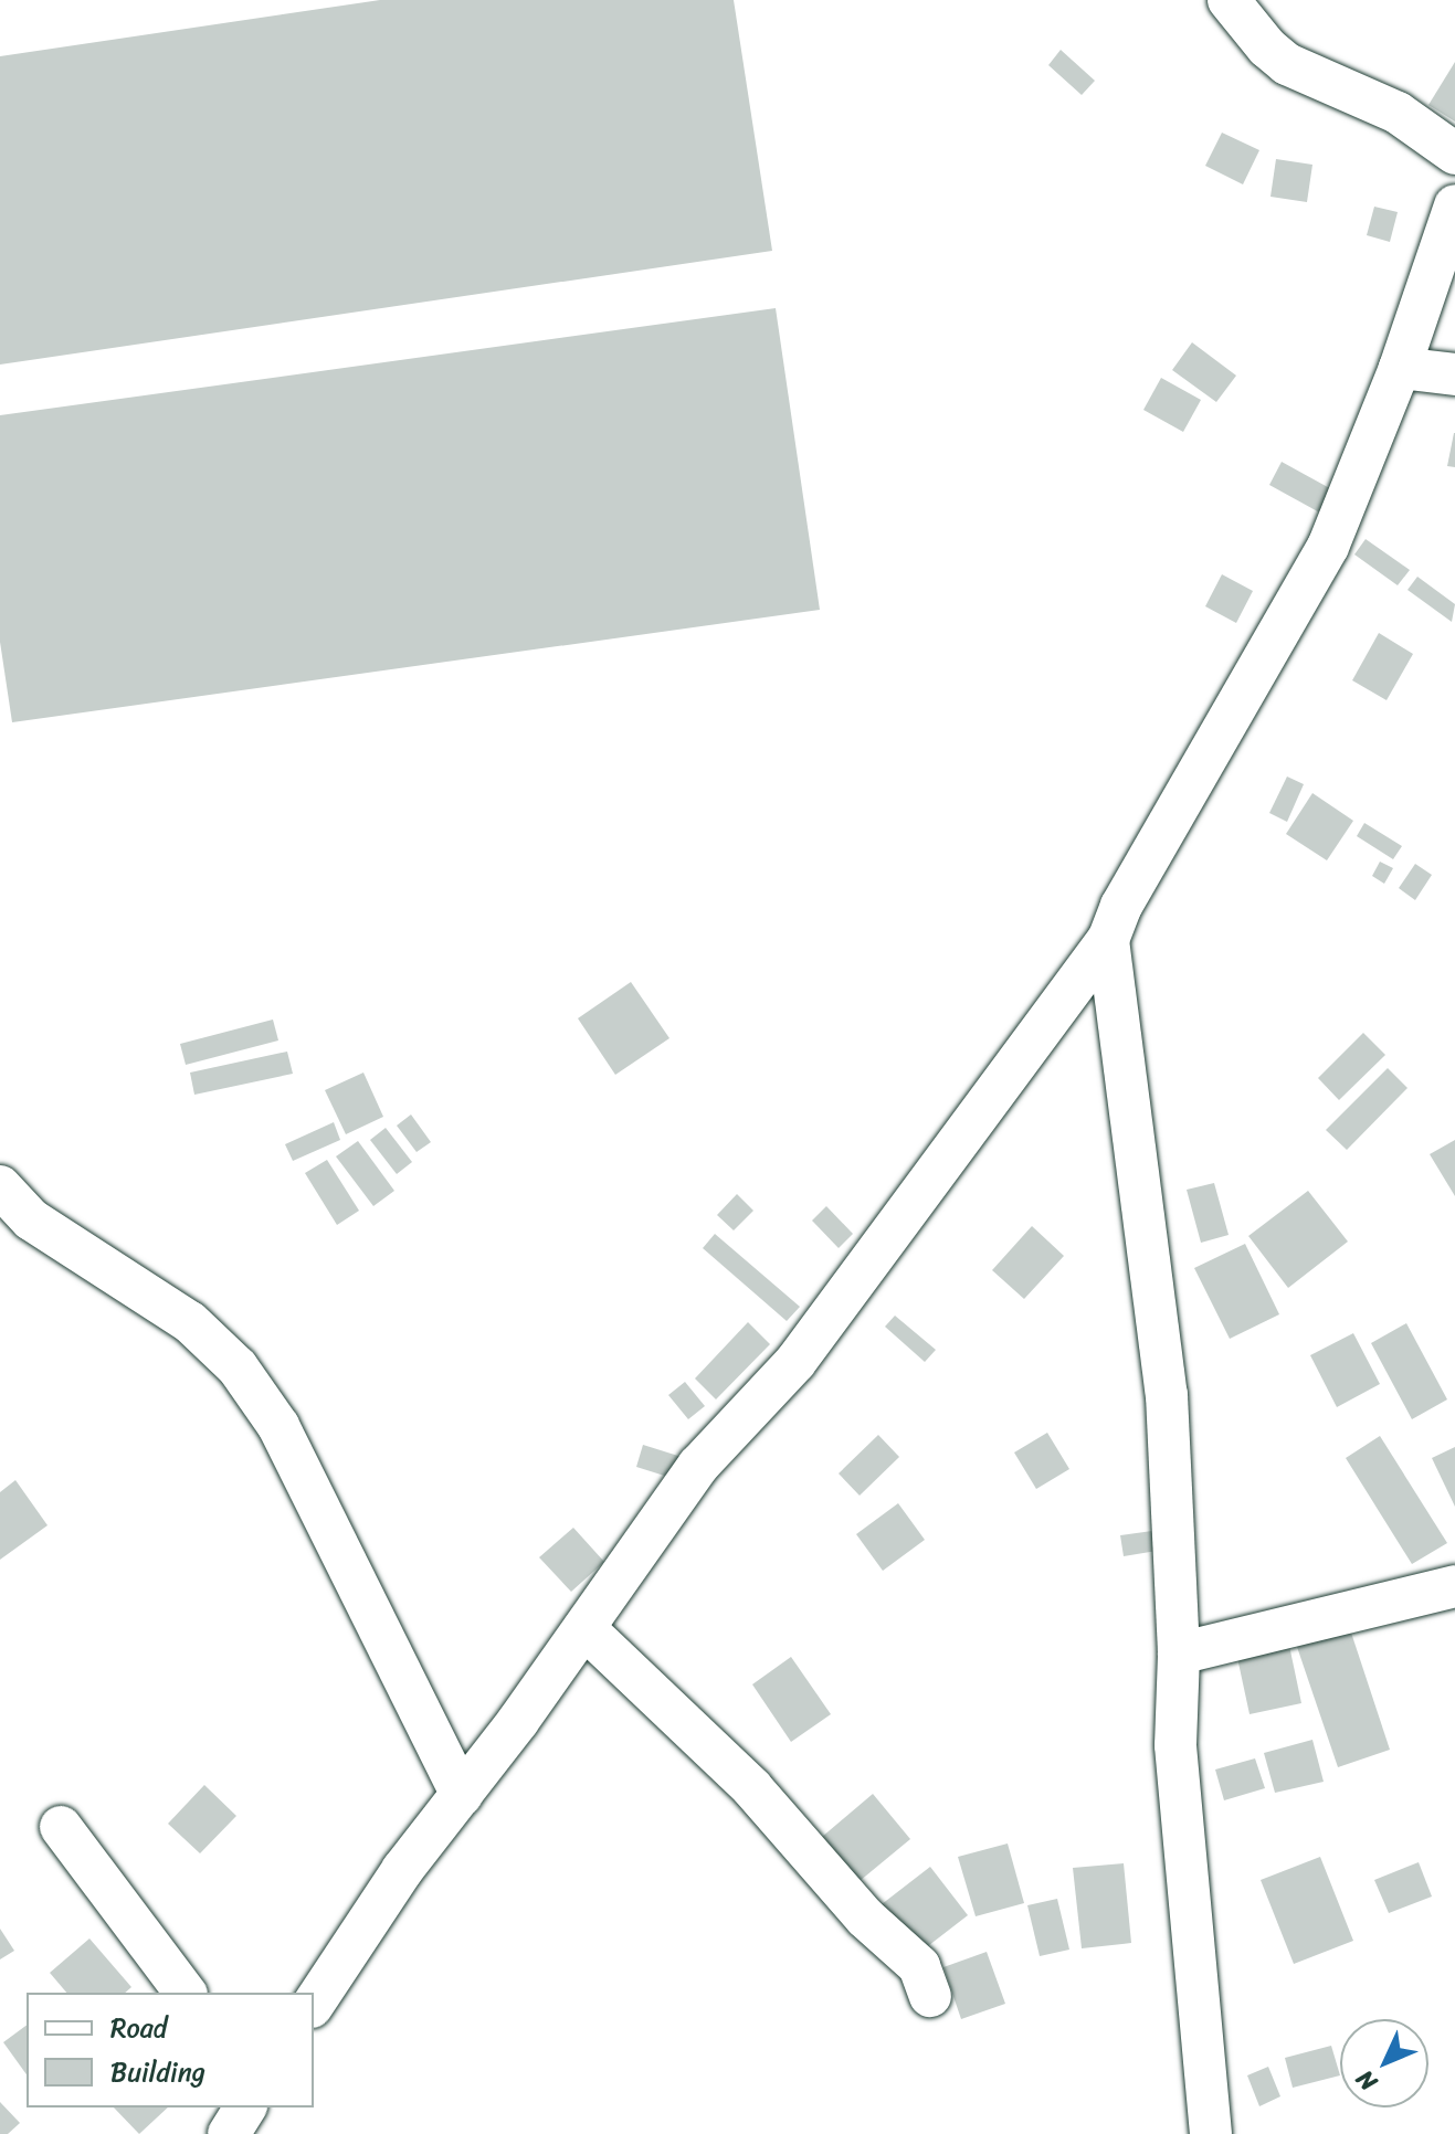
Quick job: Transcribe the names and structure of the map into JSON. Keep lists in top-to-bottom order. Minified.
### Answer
{"legend":["Road","Building"],"north":"bottom left"}
